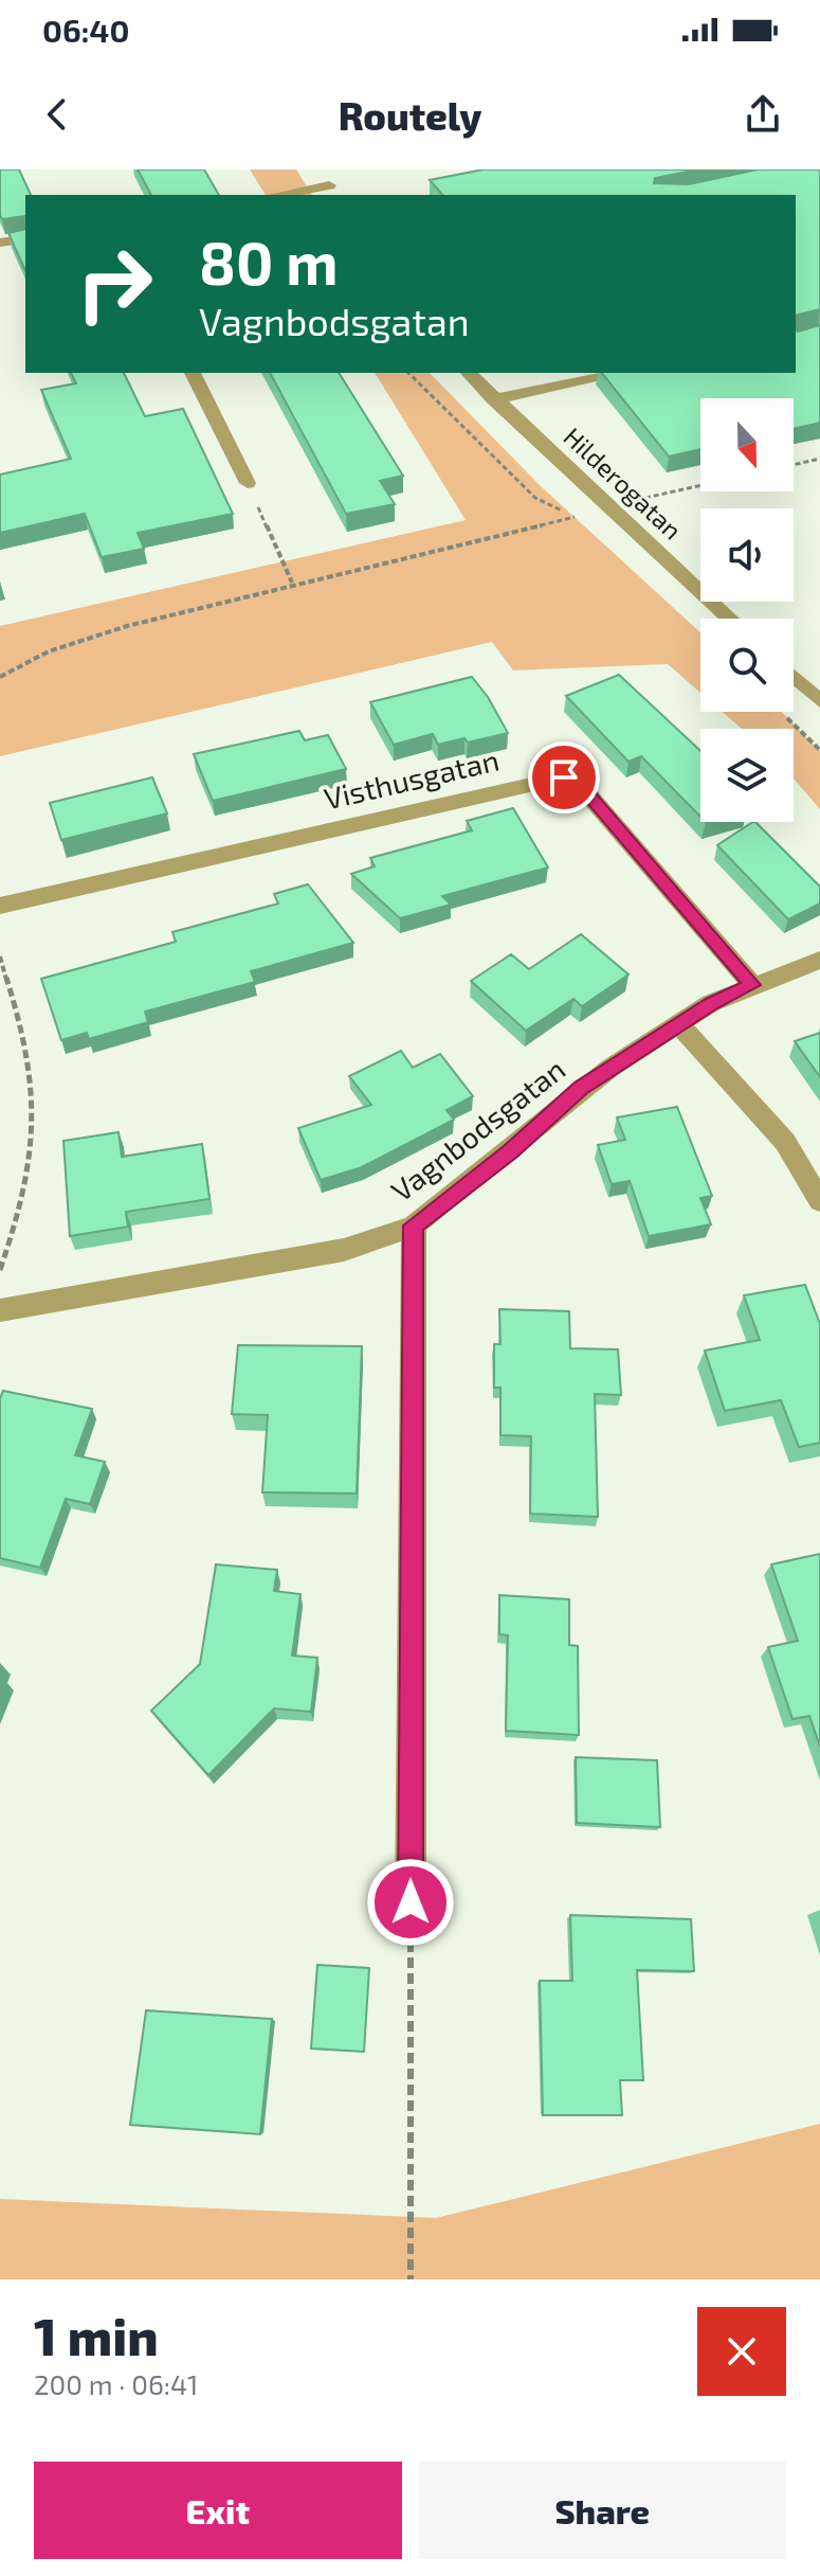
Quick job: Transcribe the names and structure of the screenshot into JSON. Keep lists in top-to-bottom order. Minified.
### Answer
{"streets":{"street":["Hilderogatan","Visthusgatan","Vagnbodsgatan"]},"crossings":[["Visthusgatan","Vagnbodsgatan"]],"north":"bottom","page":{"status":"06:40","header":"Routely","turn":["80 m","Vagnbodsgatan"],"heading":["1 min","200 m · 06:41"],"buttons":["Exit","Share"]}}
